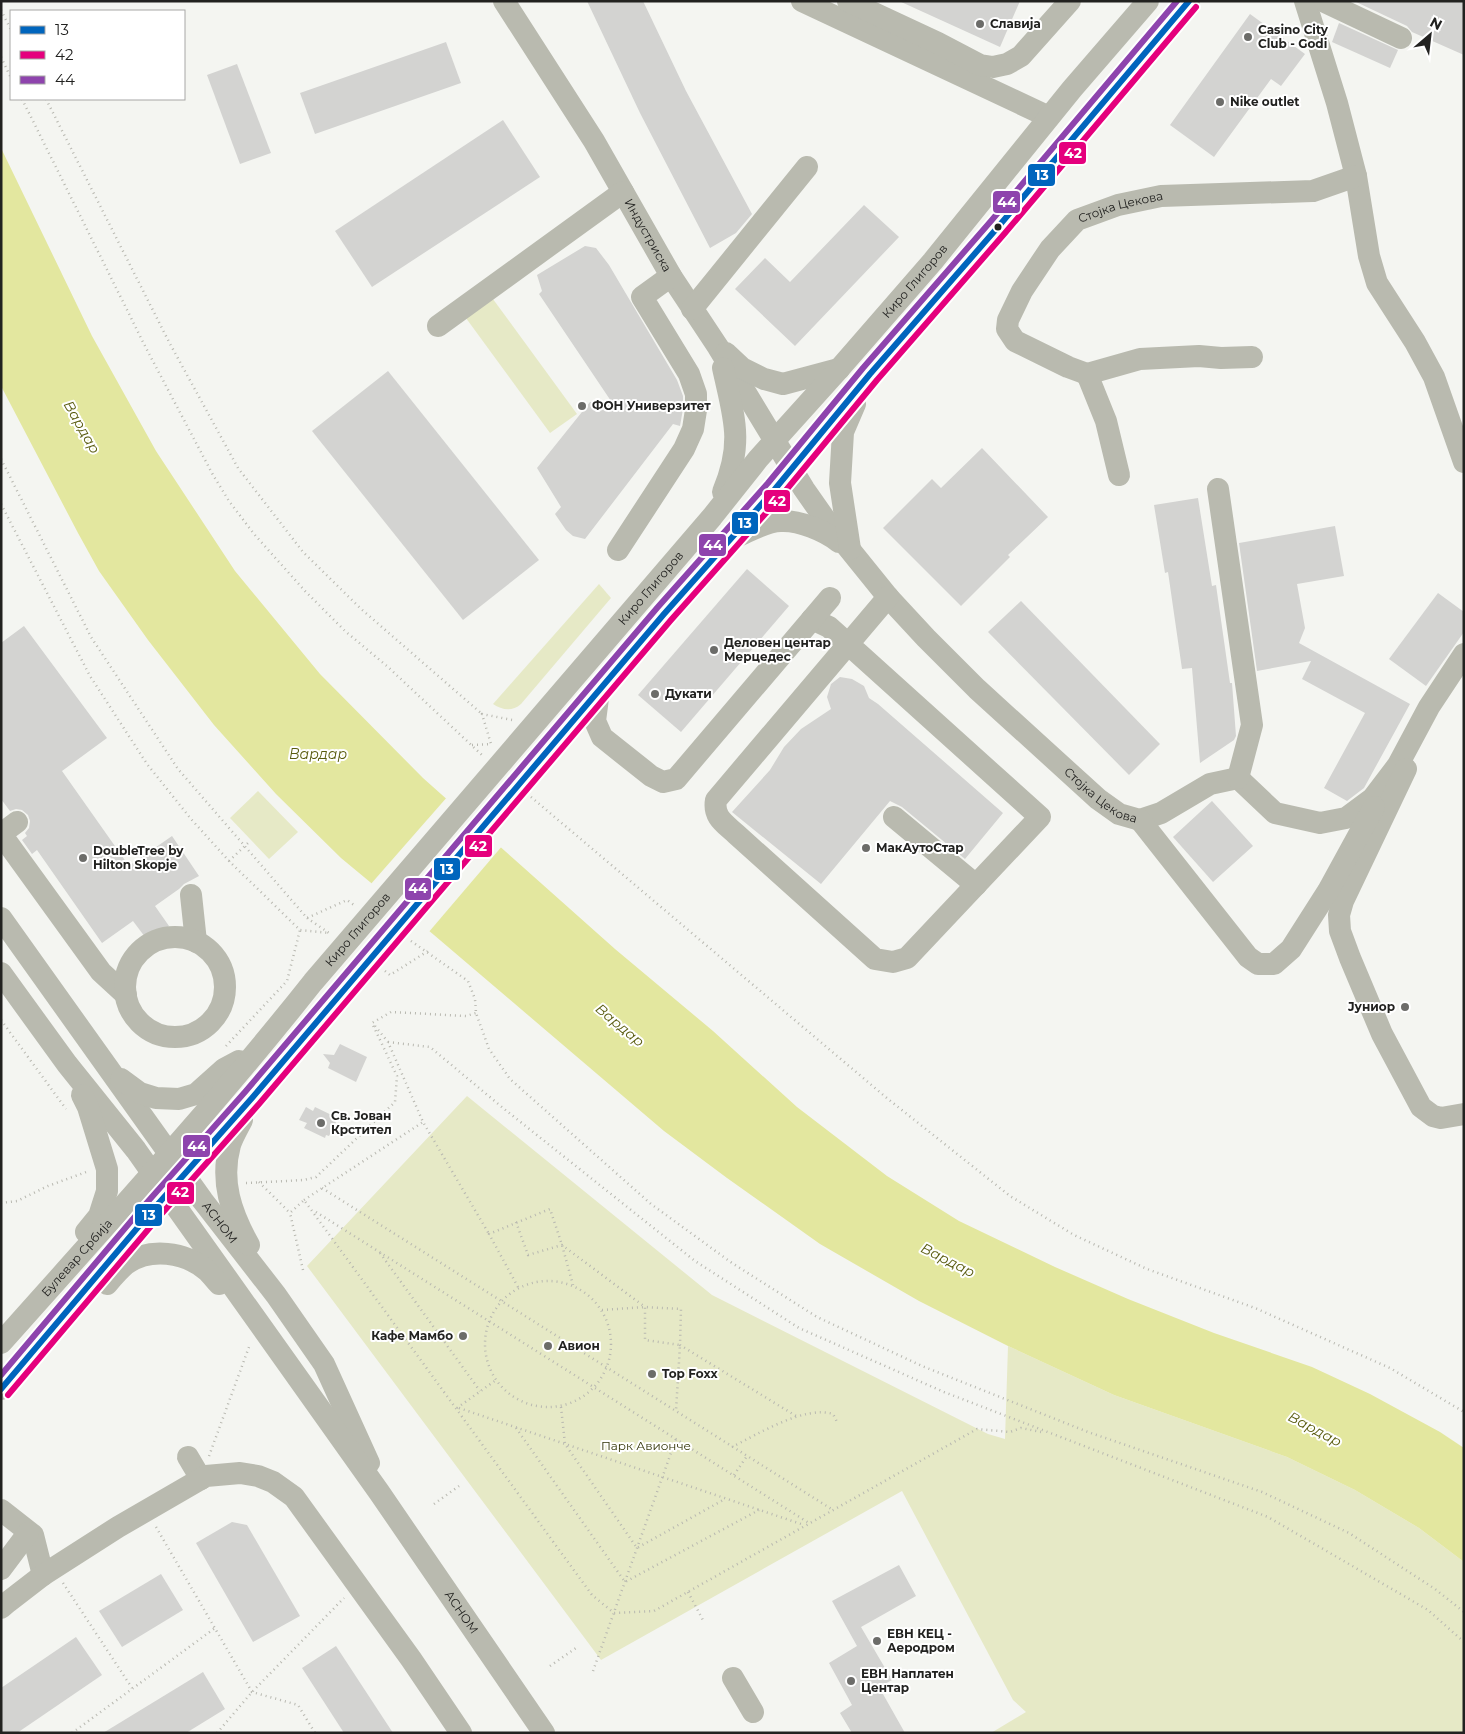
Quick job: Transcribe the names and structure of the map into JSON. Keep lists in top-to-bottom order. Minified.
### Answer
{"streets":{"street":["Стојка Цекова","Индустриска","Киро Глигоров","АСНОМ","Булевар Србија"]},"crossings":[["Стојка Цекова","Индустриска"],["Индустриска","Киро Глигоров"],["Киро Глигоров","АСНОМ"],["Киро Глигоров","Булевар Србија"],["АСНОМ","Булевар Србија"]],"water":["Вардар"],"parks":["Парк Авионче"],"places":["Славија","Casino City Club - Godi","Nike outlet","ФОН Универзитет","Деловен центар Мерцедес","Дукати","МакАутоСтар","DoubleTree by Hilton Skopje","Јуниор","Св. Јован Крстител","Кафе Мамбо","Авион","Top Foxx","ЕВН КЕЦ - Аеродром","ЕВН Наплатен Центар"],"lines":["transit line 13","transit line 44","transit line 42"],"legend":["13","42","44"],"north":"top right"}
